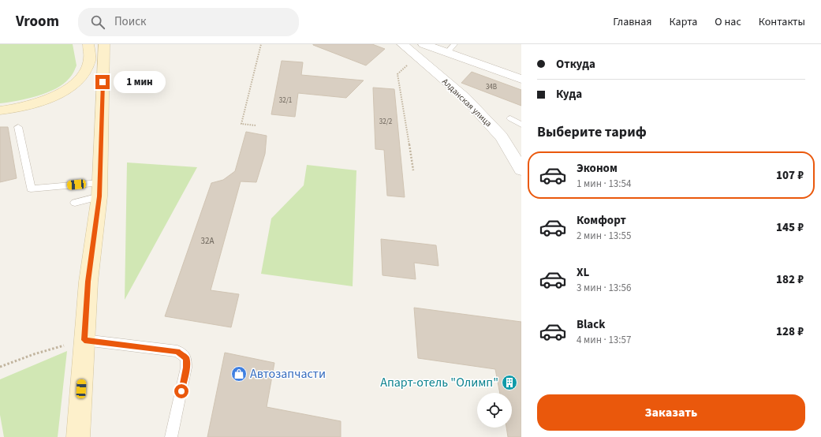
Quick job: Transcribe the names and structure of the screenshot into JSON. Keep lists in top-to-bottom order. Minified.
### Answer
{"streets":{"street":["Алданская улица"]},"places":{"shop":["Автозапчасти"],"building":["Апарт-отель \"Олимп\""]},"house_numbers":["34В","32/1","32/2","32А"],"page":{"header":"Vroom","search":"Поиск","nav":["Главная","Карта","О нас","Контакты"],"banner":["Откуда","Куда"],"bubble":"1 мин","heading":"Выберите тариф","list":[{"name":"Эконом","note":"1 мин · 13:54","value":"107 ₽"},{"name":"Комфорт","note":"2 мин · 13:55","value":"145 ₽"},{"name":"XL","note":"3 мин · 13:56","value":"182 ₽"},{"name":"Black","note":"4 мин · 13:57","value":"128 ₽"}],"buttons":"Заказать"}}
